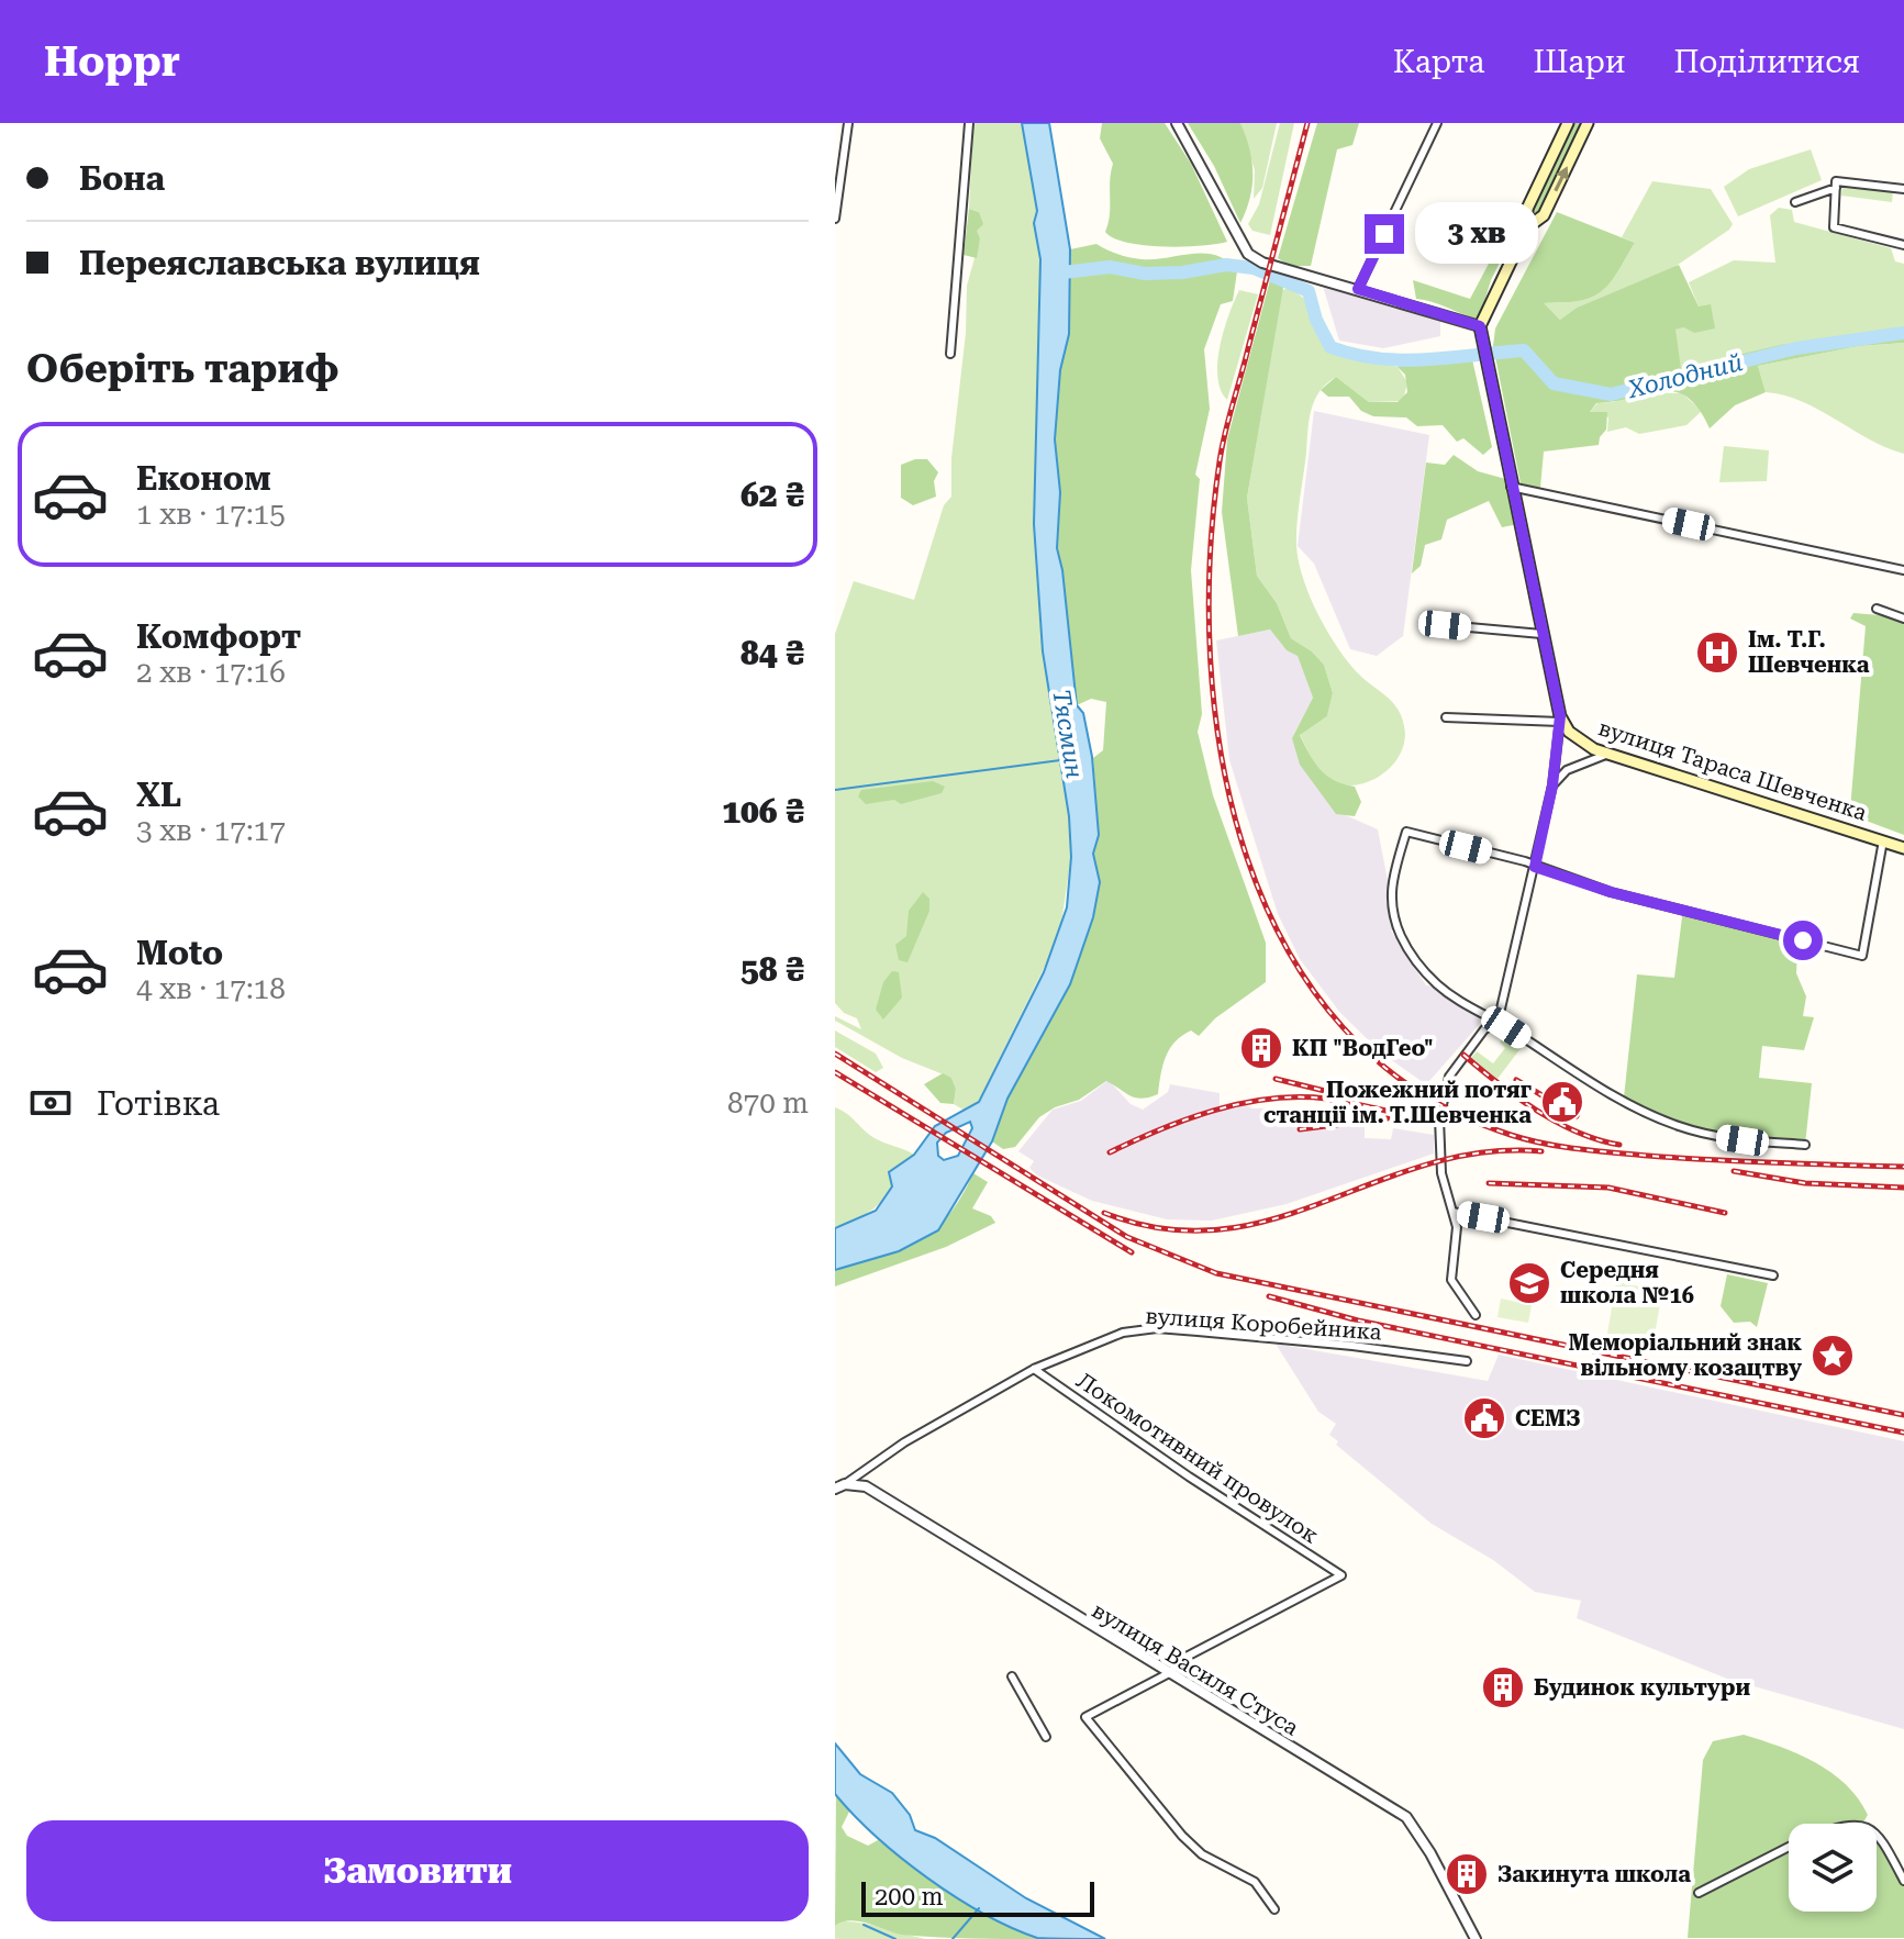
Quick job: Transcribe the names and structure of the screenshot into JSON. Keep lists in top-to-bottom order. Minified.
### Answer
{"streets":{"main road":["вулиця Тараса Шевченка"],"street":["вулиця Коробейника","Локомотивний провулок","вулиця Василя Стуса"]},"crossings":[["вулиця Коробейника","Локомотивний провулок"],["вулиця Коробейника","вулиця Василя Стуса"],["Локомотивний провулок","вулиця Василя Стуса"]],"water":["Холодний","Тясмин"],"places":{"hospital":["Ім. Т.Г. Шевченка"],"building":["КП \"ВодГео\"","Будинок культури","Закинута школа"],"public building":["Пожежний потяг станції ім. Т.Шевченка","СЕМЗ"],"school or university":["Середня школа №16"],"place":["Меморіальний знак вільному козацтву"]},"scale_bar":"200 m","page":{"header":"Hoppr","nav":["Карта","Шари","Поділитися"],"banner":["Бона","Переяславська вулиця"],"bubble":"3 хв","heading":"Оберіть тариф","list":[{"name":"Економ","note":"1 хв · 17:15","value":"62 ₴"},{"name":"Комфорт","note":"2 хв · 17:16","value":"84 ₴"},{"name":"XL","note":"3 хв · 17:17","value":"106 ₴"},{"name":"Moto","note":"4 хв · 17:18","value":"58 ₴"}],"pay":["Готівка","870 m"],"buttons":"Замовити","scale":"200 m"}}
